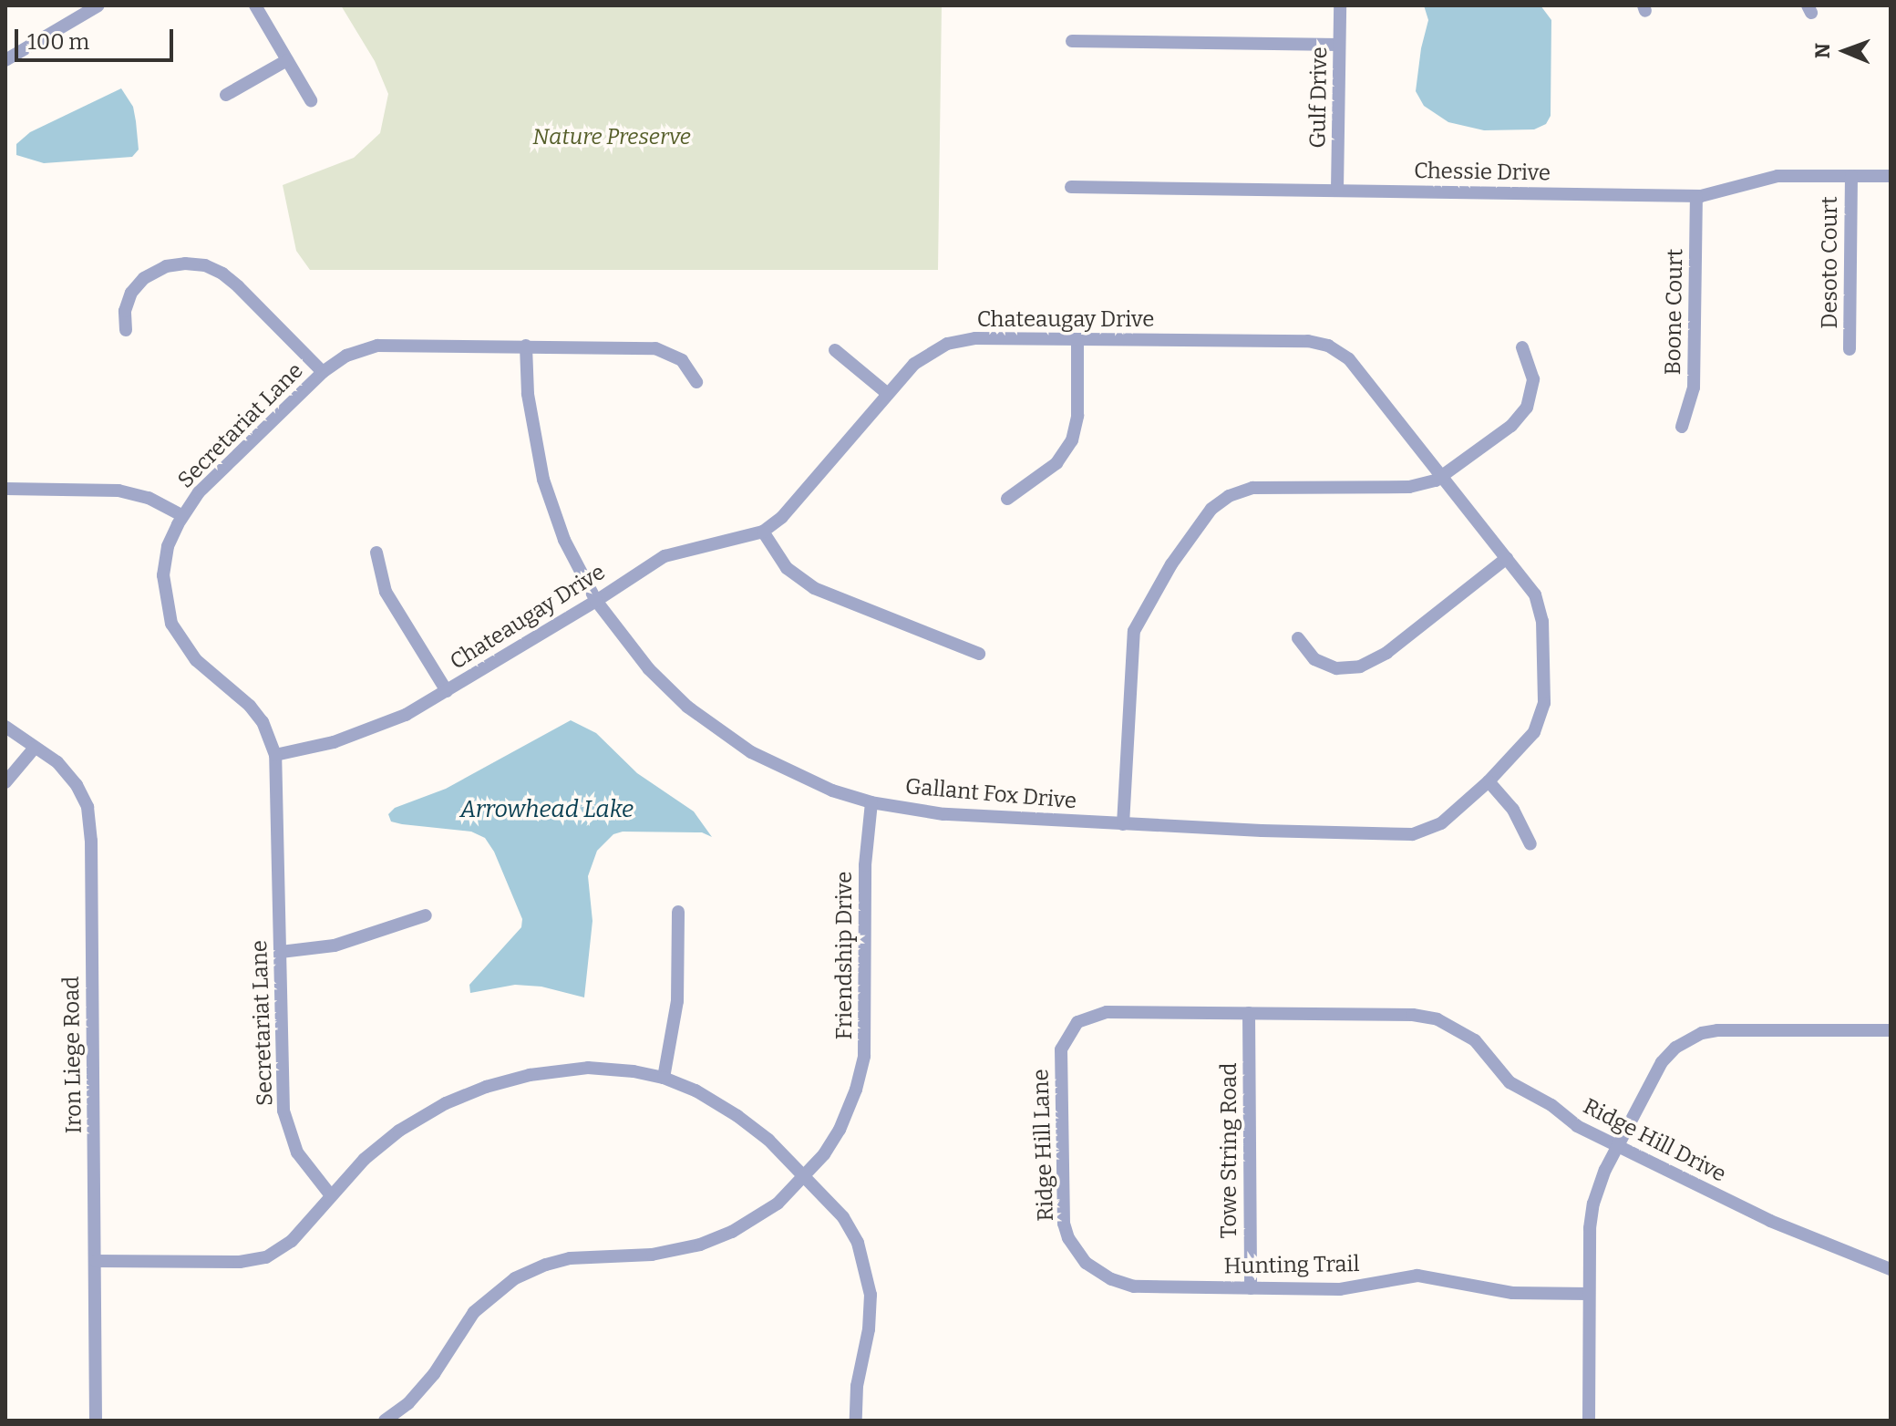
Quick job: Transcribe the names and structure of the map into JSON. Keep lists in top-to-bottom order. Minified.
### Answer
{"streets":{"street":["Gulf Drive","Chessie Drive","Desoto Court","Boone Court","Chateaugay Drive","Secretariat Lane","Gallant Fox Drive","Friendship Drive","Iron Liege Road","Ridge Hill Drive","Ridge Hill Lane","Towe String Road","Hunting Trail"]},"crossings":[["Gulf Drive","Chessie Drive"],["Chessie Drive","Desoto Court"],["Chessie Drive","Boone Court"],["Chateaugay Drive","Secretariat Lane"],["Chateaugay Drive","Gallant Fox Drive"],["Secretariat Lane","Gallant Fox Drive"],["Gallant Fox Drive","Friendship Drive"],["Ridge Hill Drive","Ridge Hill Lane"],["Ridge Hill Drive","Towe String Road"],["Ridge Hill Lane","Hunting Trail"],["Towe String Road","Hunting Trail"]],"water":["Arrowhead Lake"],"parks":["Nature Preserve"],"scale_bar":"100 m","north":"left"}
